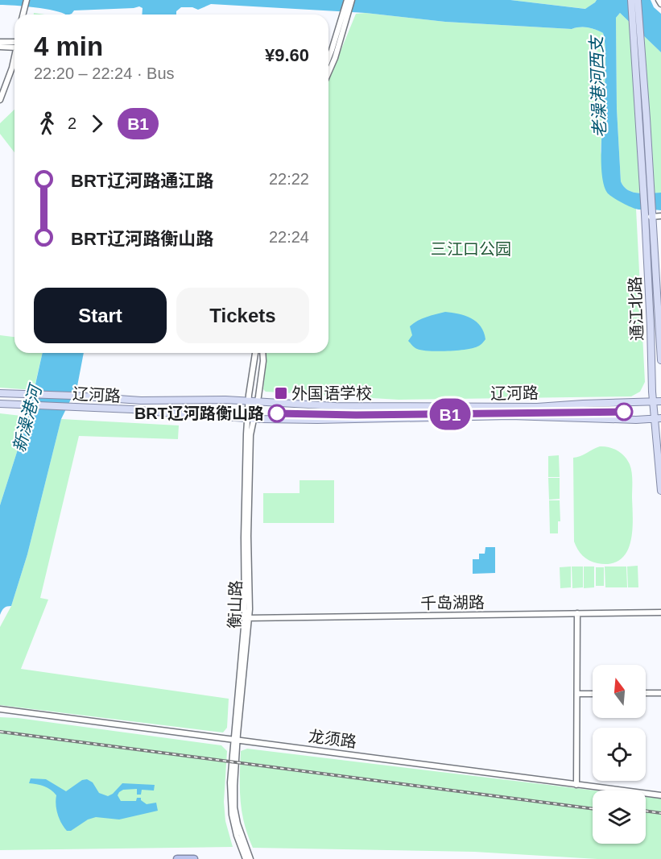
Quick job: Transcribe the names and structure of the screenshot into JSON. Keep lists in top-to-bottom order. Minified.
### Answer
{"streets":{"main road":["通江北路","辽河路"],"street":["千岛湖路","衡山路","龙须路"]},"crossings":[["通江北路","辽河路"],["辽河路","衡山路"],["千岛湖路","衡山路"],["衡山路","龙须路"]],"water":["老澡港河西支","新澡港河"],"parks":["三江口公园"],"places":{"transit":["外国语学校"],"other":["BRT辽河路衡山路"]},"lines":["bus line B1"],"north":"top","page":{"on_map":"B1","heading":["4 min","22:20 – 22:24 · Bus","¥9.60"],"legs":["2","B1"],"list":[{"name":"BRT辽河路通江路","value":"22:22"},{"name":"BRT辽河路衡山路","value":"22:24"}],"buttons":["Start","Tickets"]}}
